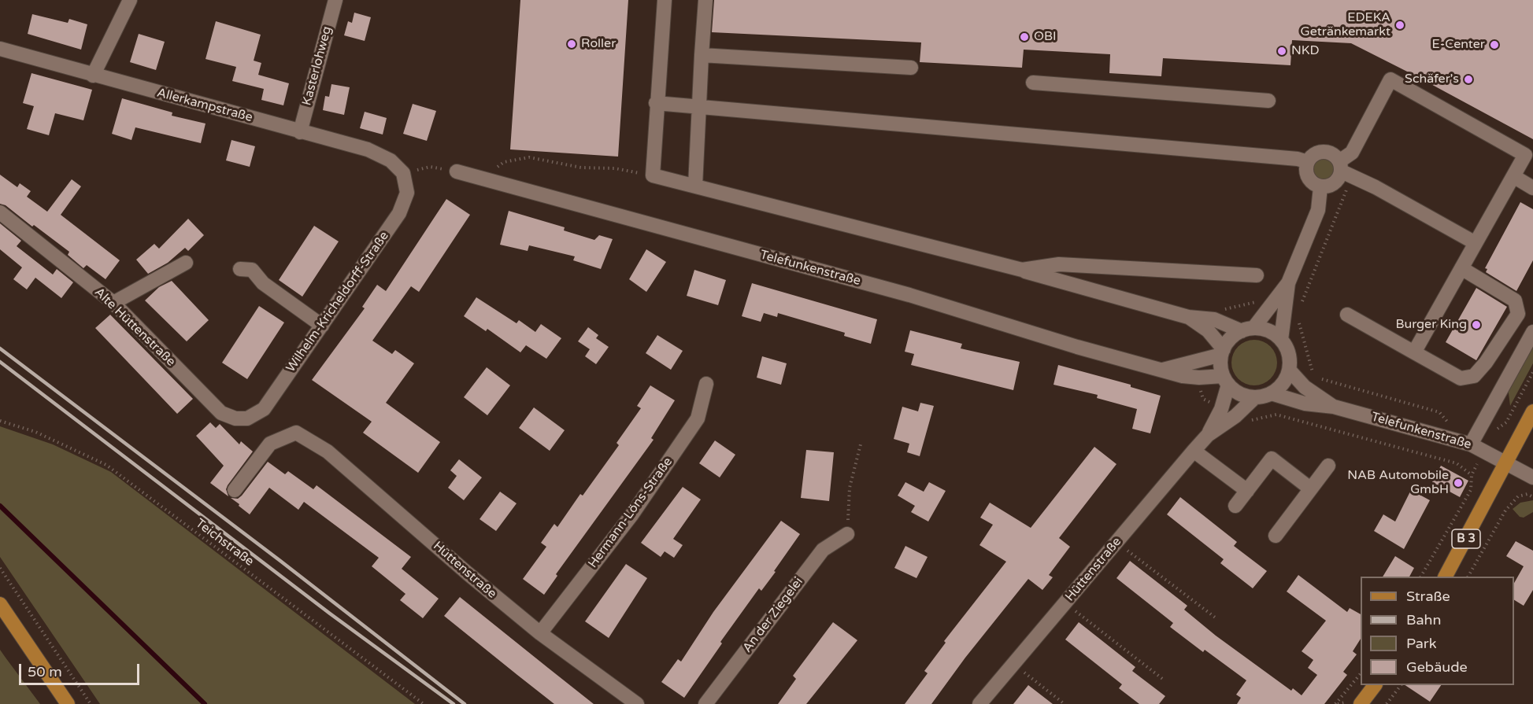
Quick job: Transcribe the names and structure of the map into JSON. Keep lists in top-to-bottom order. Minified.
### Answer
{"streets":{"main road":["B 3"],"street":["Kasterlohweg","Allerkampstraße","Telefunkenstraße","Wilhelm-Kricheldorff-Straße","Alte Hüttenstraße","Hermann-Löns-Straße","Hüttenstraße","An der Ziegelei"],"path":["Teichstraße"]},"crossings":[["Kasterlohweg","Allerkampstraße"],["Allerkampstraße","Wilhelm-Kricheldorff-Straße"],["Telefunkenstraße","B 3"],["Wilhelm-Kricheldorff-Straße","Alte Hüttenstraße"],["Hermann-Löns-Straße","Hüttenstraße"]],"places":["EDEKA Getränkemarkt","OBI","Roller","E-Center","NKD","Schäfer's","Burger King","NAB Automobile GmbH"],"legend":["Straße","Bahn","Park","Gebäude"],"scale_bar":"50 m"}
